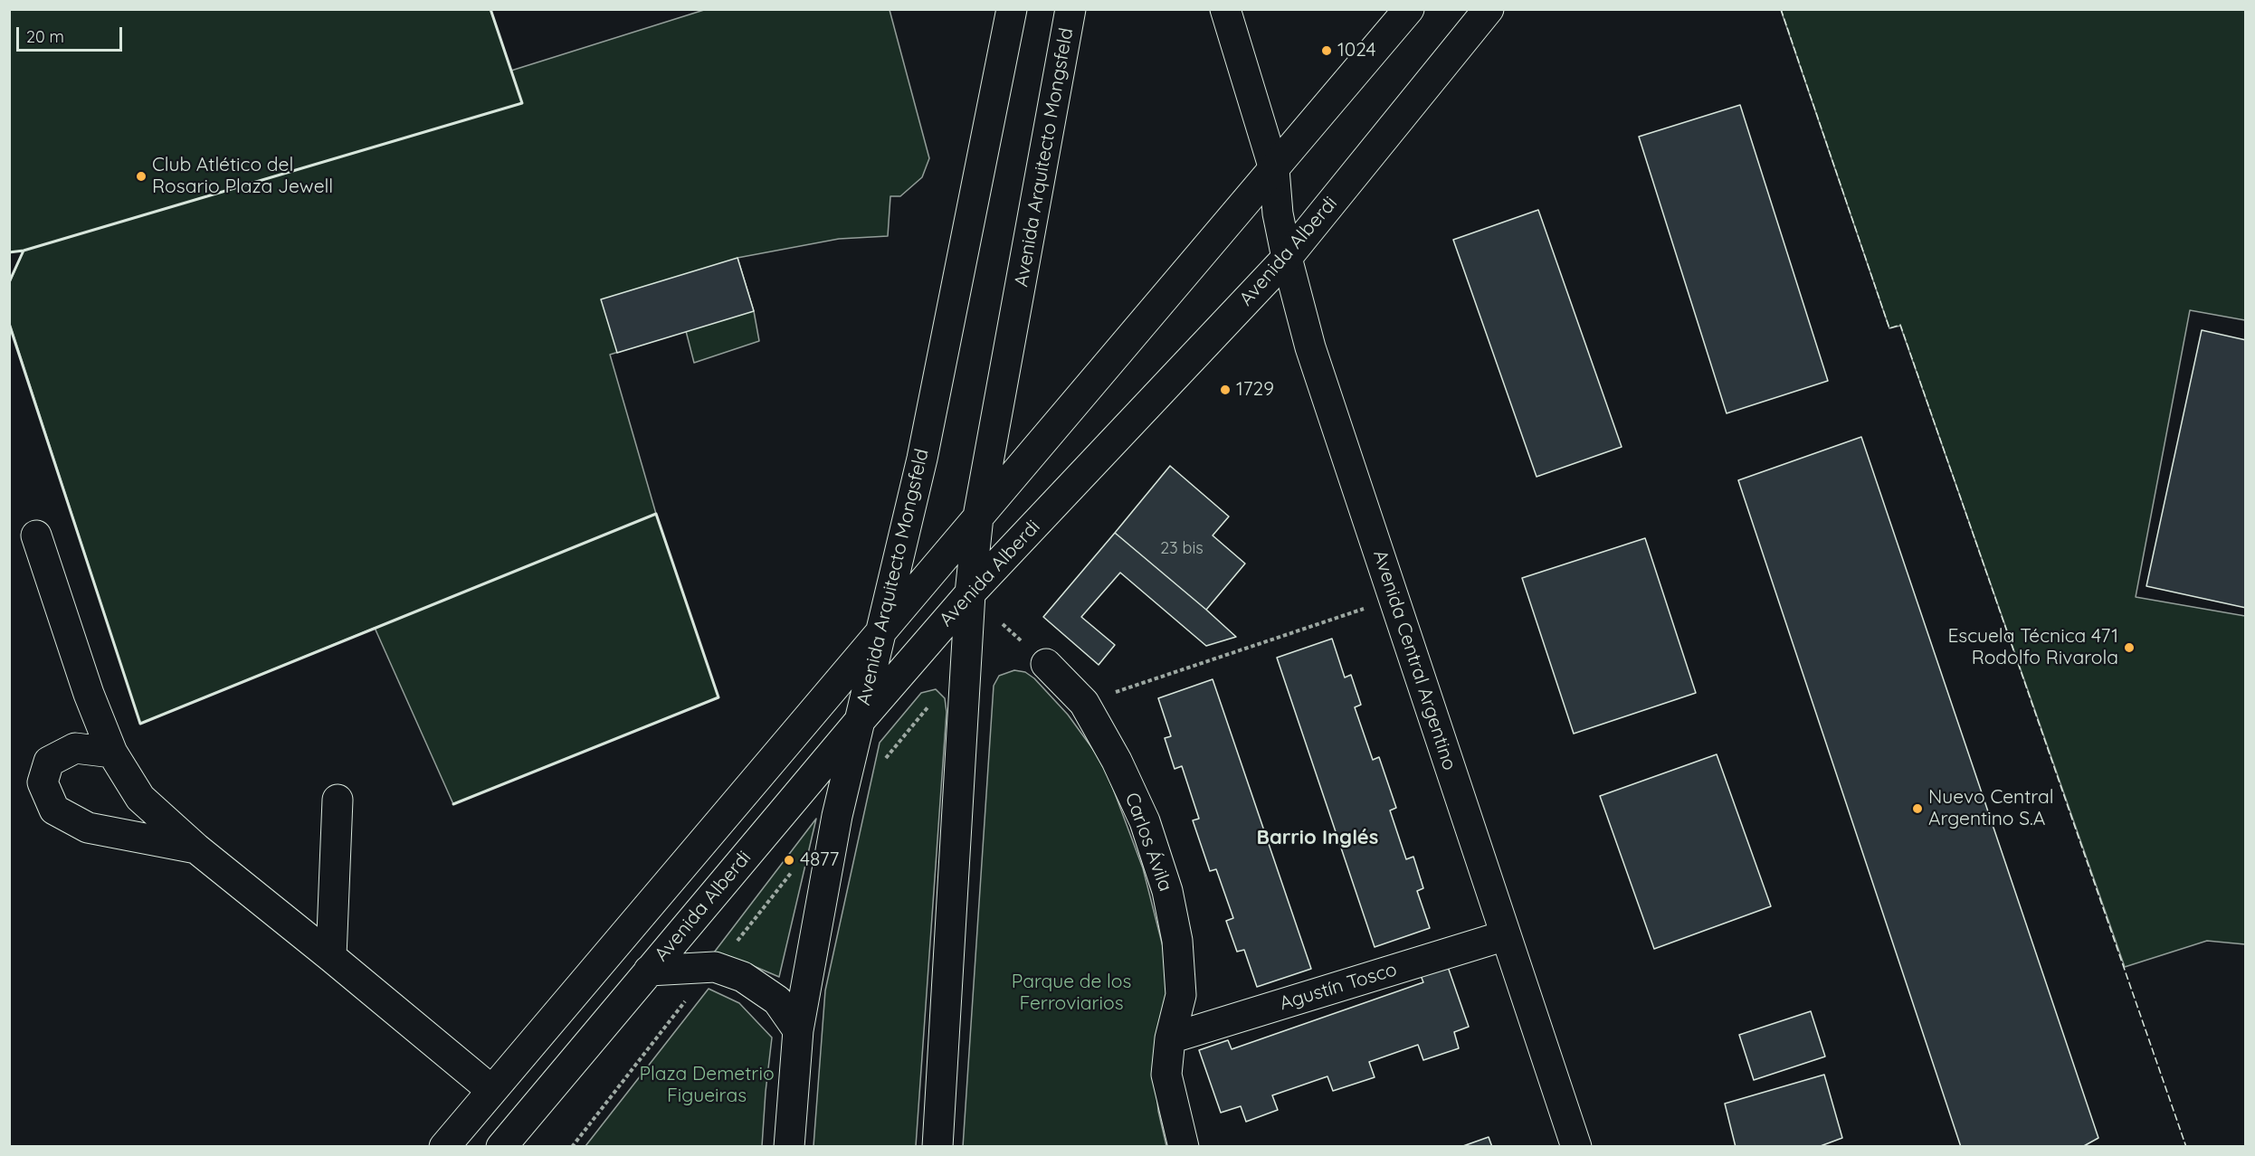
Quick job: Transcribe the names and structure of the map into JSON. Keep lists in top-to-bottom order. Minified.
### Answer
{"streets":{"main road":["Avenida Arquitecto Mongsfeld","Avenida Alberdi","Avenida Central Argentino","Carlos Ávila","Agustín Tosco"]},"crossings":[["Avenida Arquitecto Mongsfeld","Avenida Alberdi"],["Avenida Alberdi","Avenida Central Argentino"],["Avenida Central Argentino","Agustín Tosco"],["Carlos Ávila","Agustín Tosco"]],"districts":["Barrio Inglés"],"parks":["Parque de los Ferroviarios","Plaza Demetrio Figueiras"],"places":["1024","Club Atlético del Rosario Plaza Jewell","1729","Escuela Técnica 471 Rodolfo Rivarola","Nuevo Central Argentino S.A","4877"],"house_numbers":["23 bis"],"scale_bar":"20 m"}
